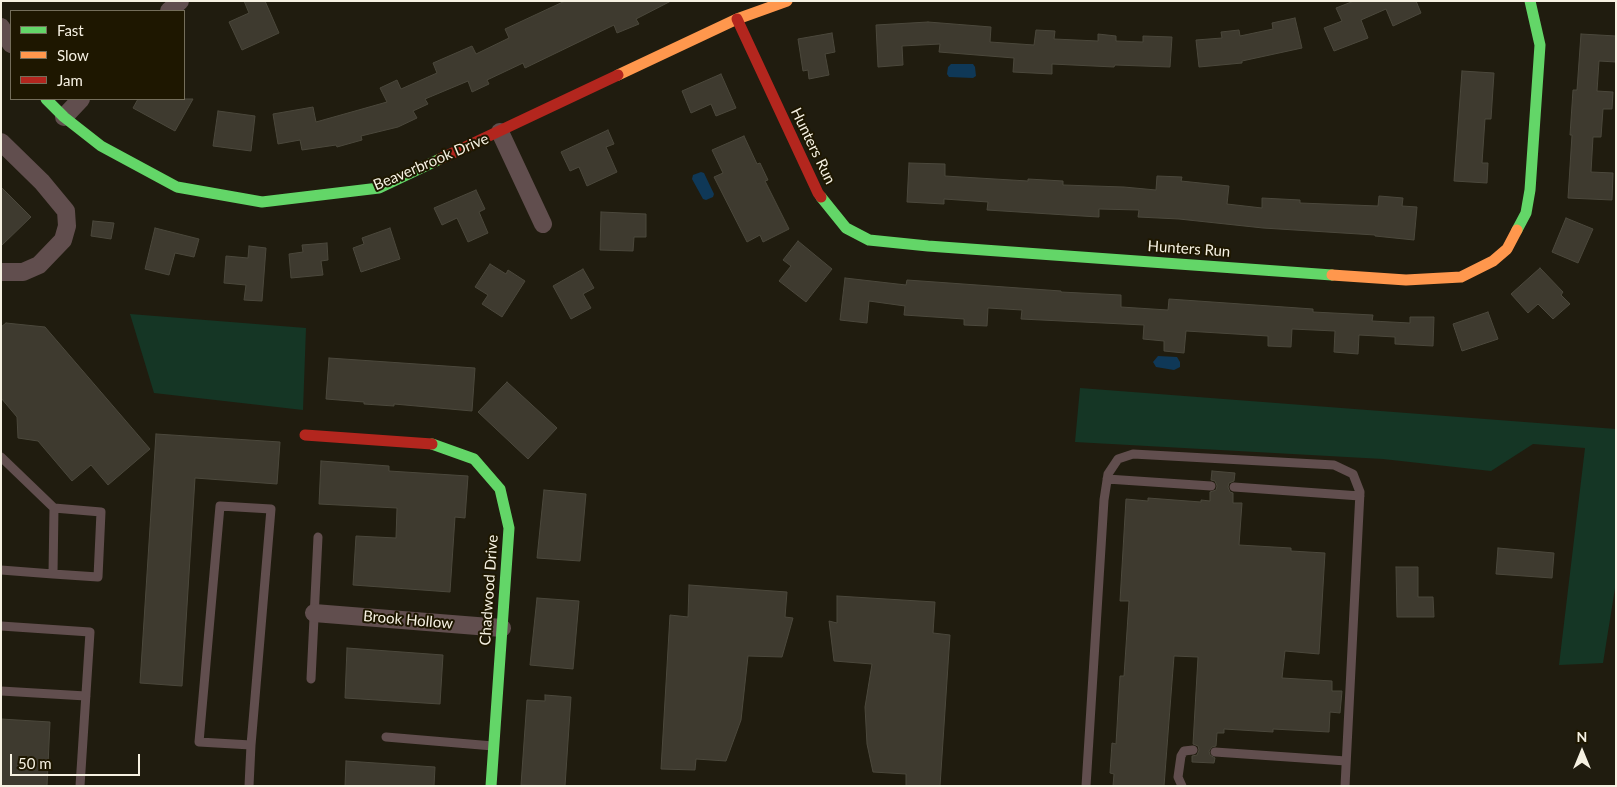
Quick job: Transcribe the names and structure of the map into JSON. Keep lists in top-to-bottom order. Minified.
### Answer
{"streets":{"street":["Hunters Run","Beaverbrook Drive","Chadwood Drive","Brook Hollow"]},"crossings":[["Hunters Run","Beaverbrook Drive"],["Chadwood Drive","Brook Hollow"]],"legend":["Fast","Slow","Jam"],"scale_bar":"50 m","north":"top"}
